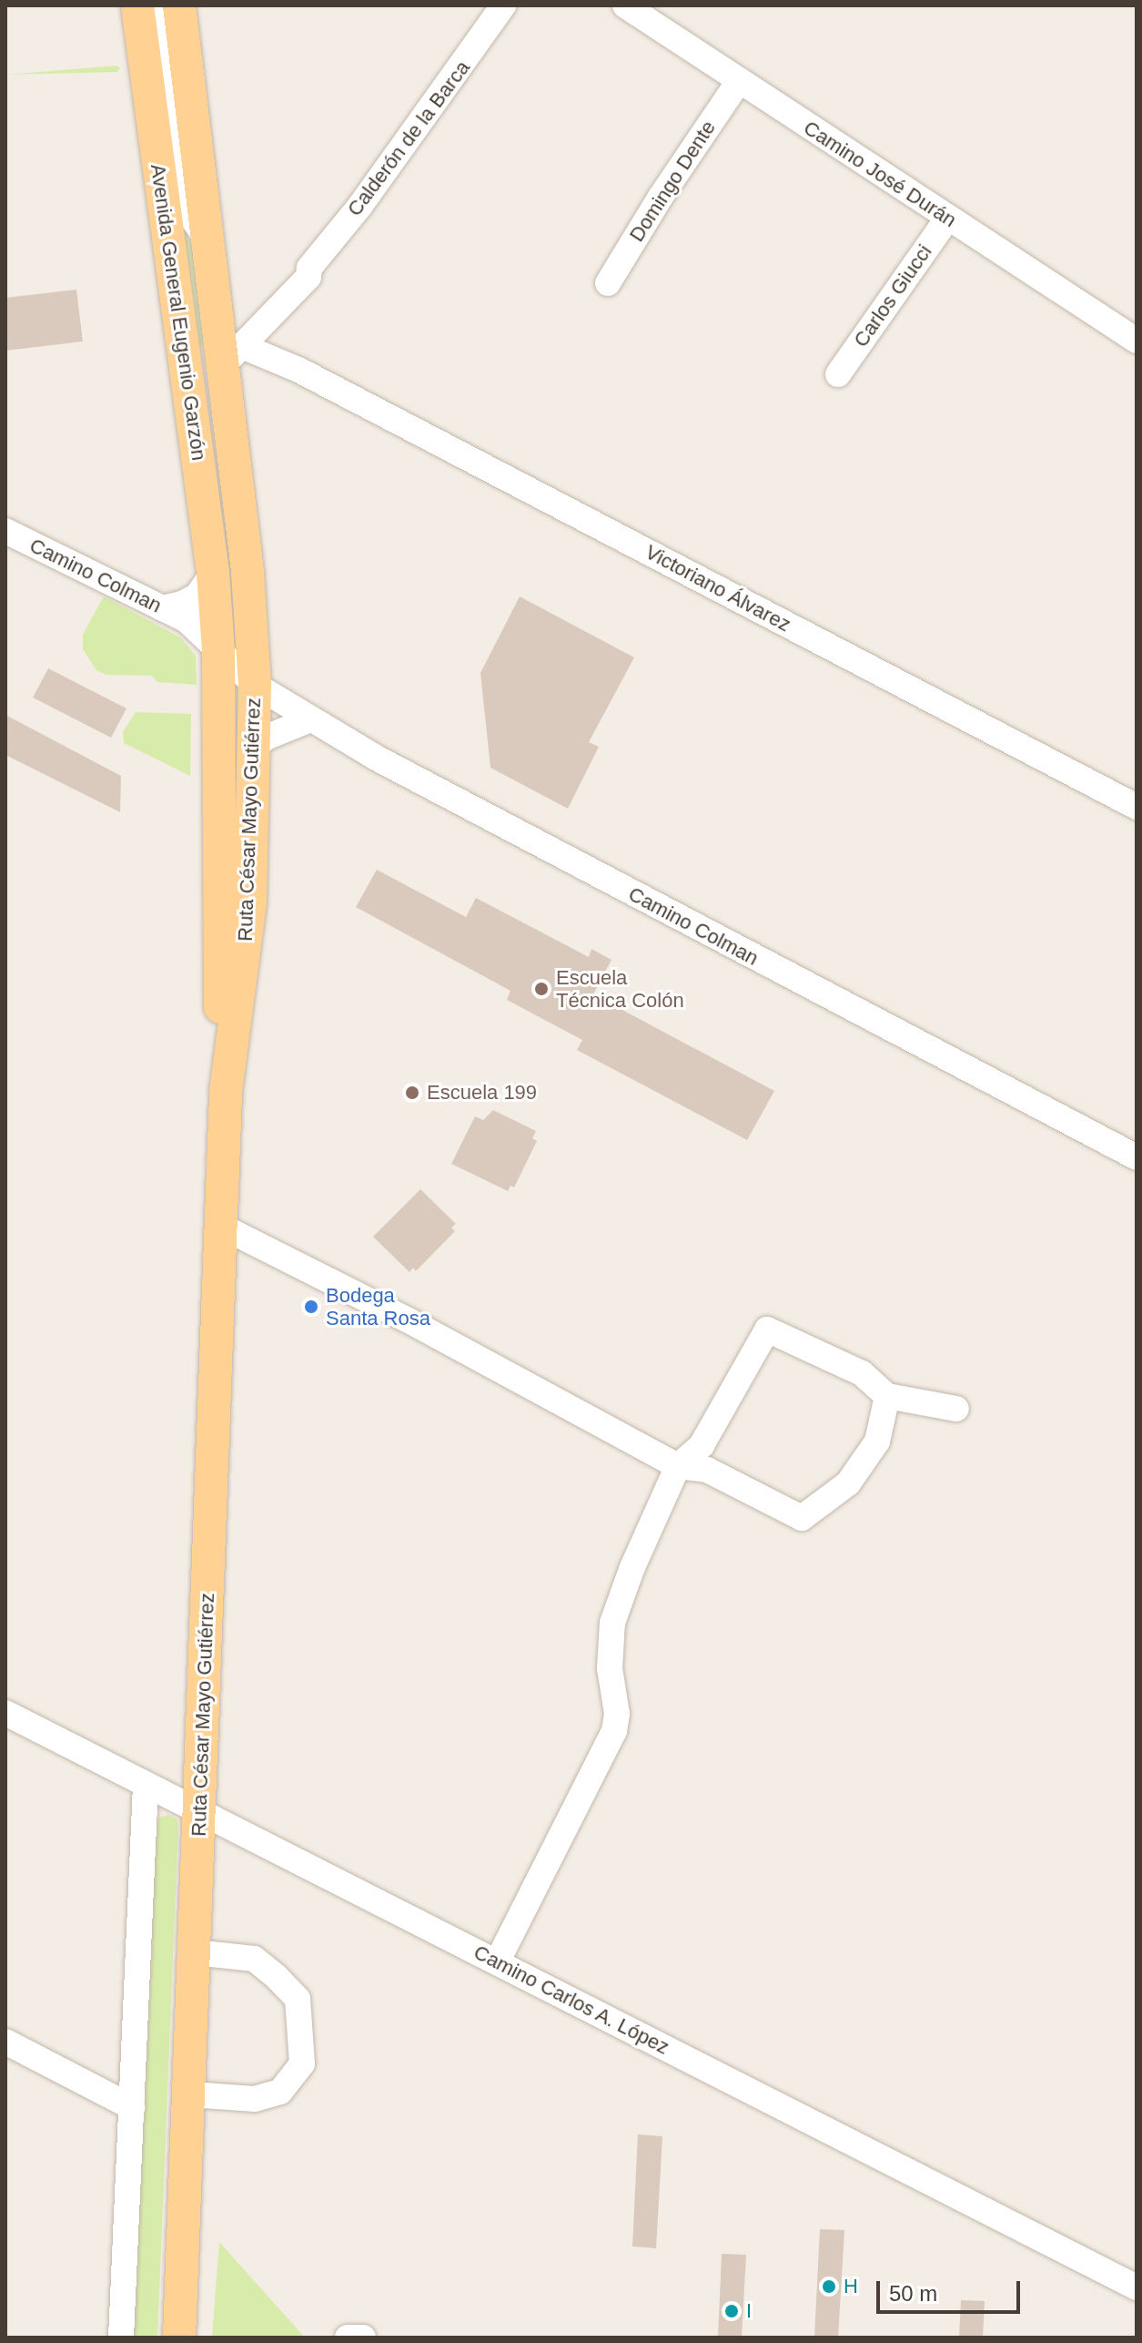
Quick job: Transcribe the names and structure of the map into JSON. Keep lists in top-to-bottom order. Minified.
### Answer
{"streets":{"main road":["Avenida General Eugenio Garzón","Ruta César Mayo Gutiérrez"],"street":["Calderón de la Barca","Camino José Durán","Domingo Dente","Carlos Giucci","Camino Colman","Victoriano Álvarez","Camino Carlos A. López"]},"crossings":[["Calderón de la Barca","Avenida General Eugenio Garzón"],["Calderón de la Barca","Victoriano Álvarez"],["Camino José Durán","Domingo Dente"],["Camino José Durán","Carlos Giucci"],["Avenida General Eugenio Garzón","Camino Colman"],["Avenida General Eugenio Garzón","Victoriano Álvarez"],["Avenida General Eugenio Garzón","Ruta César Mayo Gutiérrez"],["Camino Colman","Ruta César Mayo Gutiérrez"],["Ruta César Mayo Gutiérrez","Camino Carlos A. López"]],"places":["Escuela Técnica Colón","Escuela 199","Bodega Santa Rosa","H","I"],"scale_bar":"50 m"}
